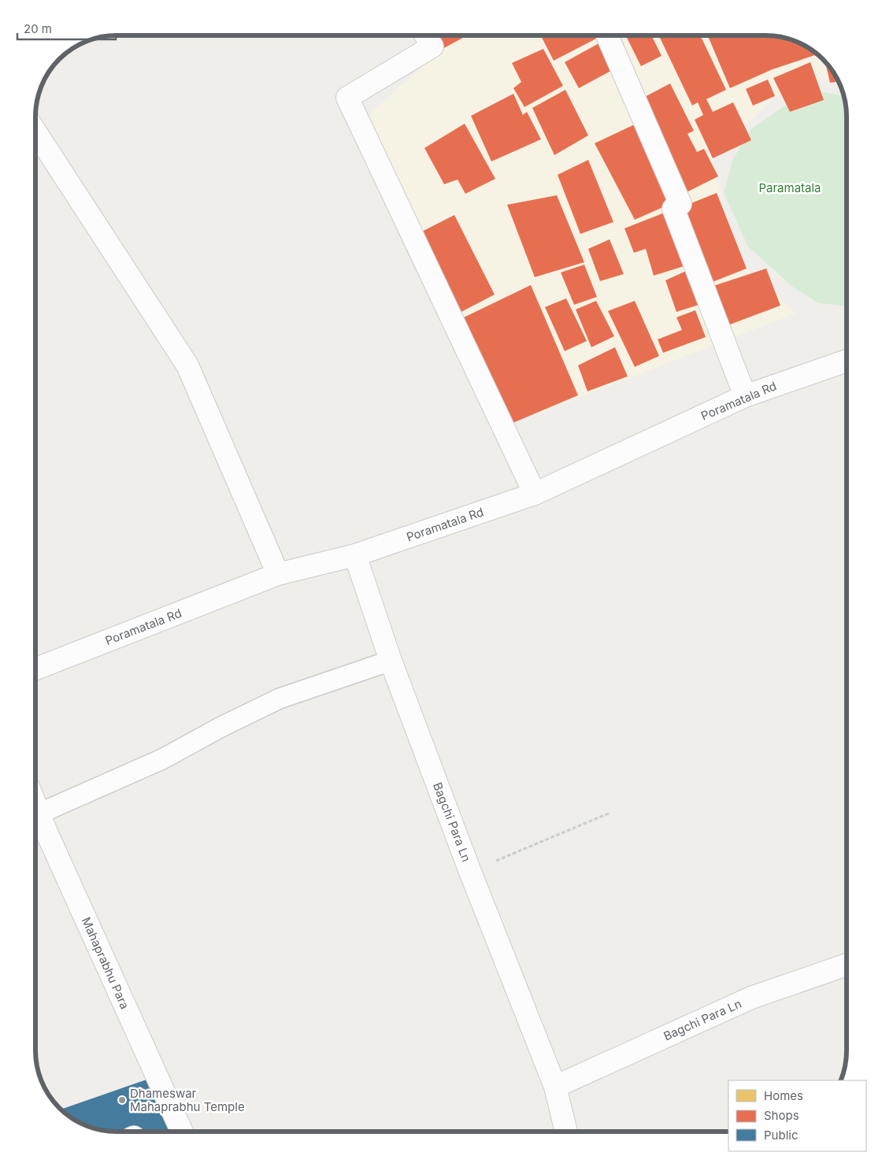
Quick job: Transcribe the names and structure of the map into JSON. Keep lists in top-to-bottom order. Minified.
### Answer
{"streets":{"street":["Poramatala Rd","Bagchi Para Ln","Mahaprabhu Para"]},"crossings":[["Poramatala Rd","Bagchi Para Ln"]],"parks":["Paramatala"],"places":["Dhameswar Mahaprabhu Temple"],"legend":["Homes","Shops","Public"],"scale_bar":"20 m"}
